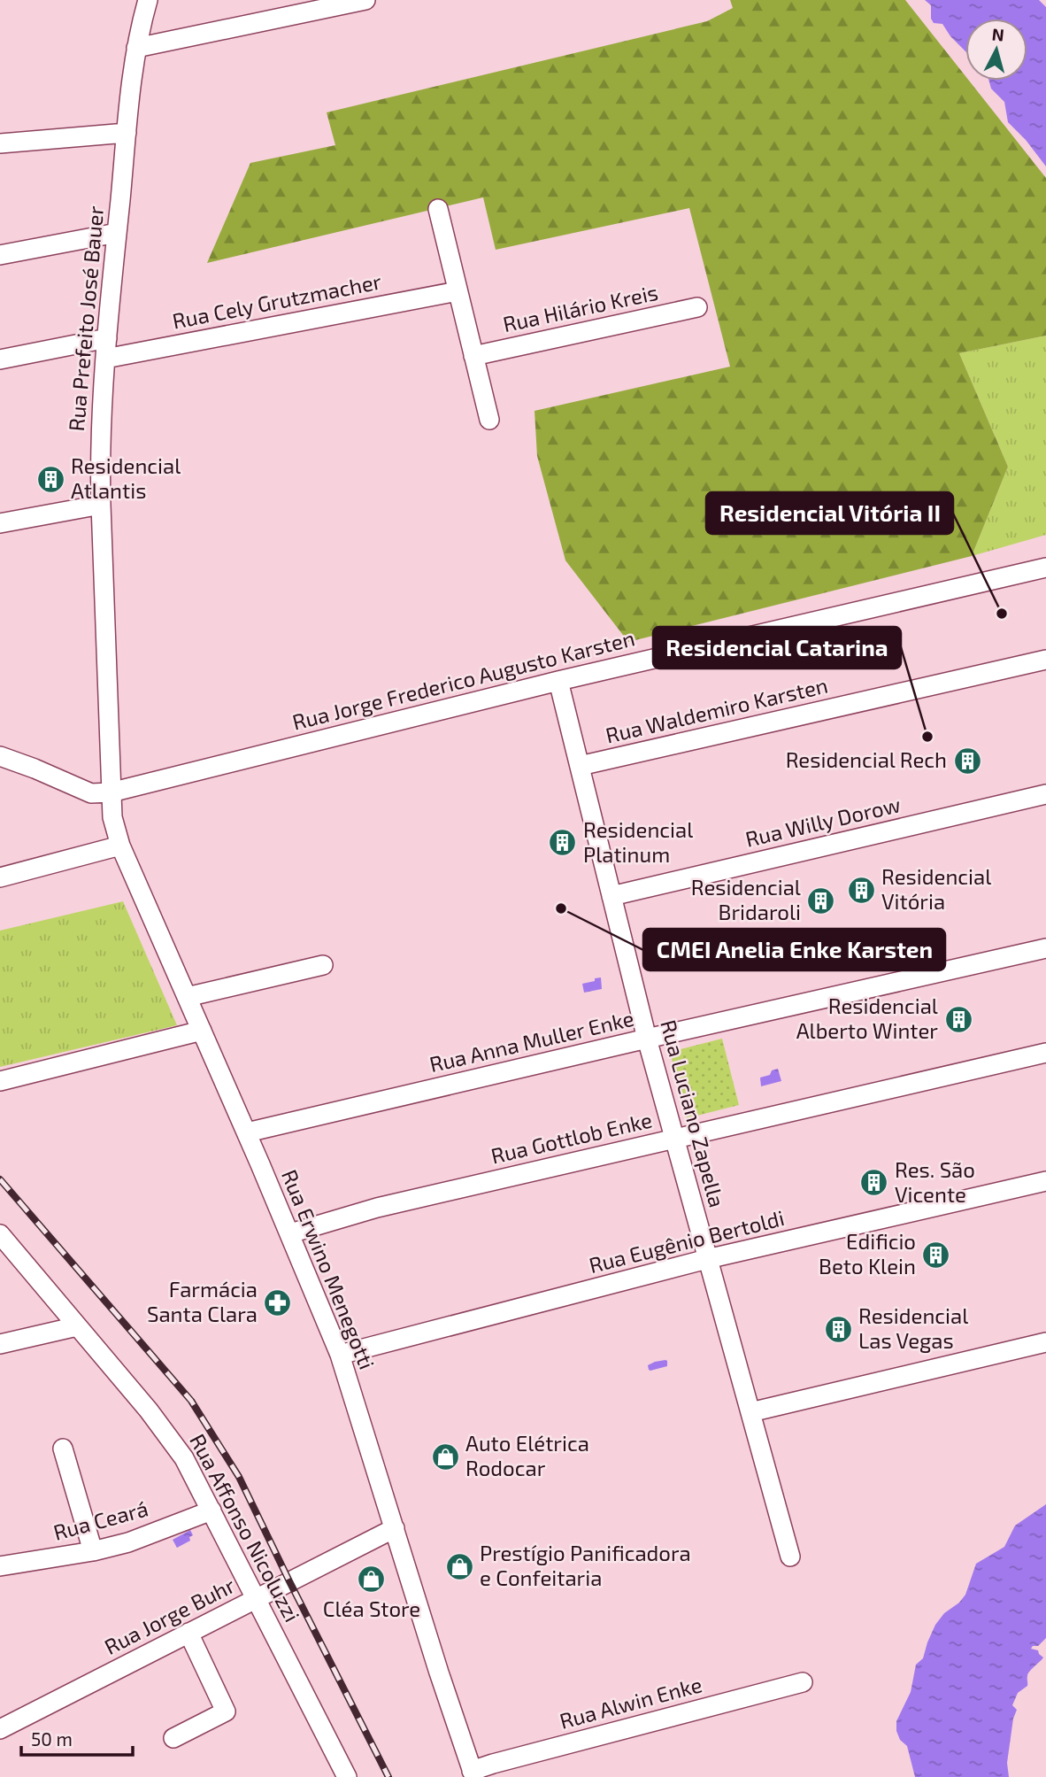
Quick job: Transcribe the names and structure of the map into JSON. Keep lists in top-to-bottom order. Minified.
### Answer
{"streets":{"street":["Rua Cely Grutzmacher","Rua Hilário Kreis","Rua Prefeito José Bauer","Rua Jorge Frederico Augusto Karsten","Rua Waldemiro Karsten","Rua Willy Dorow","Rua Anna Muller Enke","Rua Luciano Zapella","Rua Gottlob Enke","Rua Eugênio Bertoldi","Rua Erwino Menegotti","Rua Ceará","Rua Affonso Nicoluzzi","Rua Jorge Buhr","Rua Alwin Enke"]},"crossings":[["Rua Cely Grutzmacher","Rua Prefeito José Bauer"],["Rua Prefeito José Bauer","Rua Jorge Frederico Augusto Karsten"],["Rua Prefeito José Bauer","Rua Erwino Menegotti"],["Rua Jorge Frederico Augusto Karsten","Rua Luciano Zapella"],["Rua Jorge Frederico Augusto Karsten","Rua Erwino Menegotti"],["Rua Waldemiro Karsten","Rua Luciano Zapella"],["Rua Willy Dorow","Rua Luciano Zapella"],["Rua Anna Muller Enke","Rua Luciano Zapella"],["Rua Anna Muller Enke","Rua Erwino Menegotti"],["Rua Luciano Zapella","Rua Gottlob Enke"],["Rua Luciano Zapella","Rua Eugênio Bertoldi"],["Rua Gottlob Enke","Rua Erwino Menegotti"],["Rua Eugênio Bertoldi","Rua Erwino Menegotti"],["Rua Erwino Menegotti","Rua Jorge Buhr"],["Rua Erwino Menegotti","Rua Alwin Enke"],["Rua Ceará","Rua Affonso Nicoluzzi"],["Rua Affonso Nicoluzzi","Rua Jorge Buhr"]],"places":{"building":["Residencial Atlantis","Residencial Rech","Residencial Platinum","Residencial Vitória","Residencial Bridaroli","Residencial Alberto Winter","Res. São Vicente","Edificio Beto Klein","Residencial Las Vegas"],"other":["Residencial Vitória II","Residencial Catarina","CMEI Anelia Enke Karsten"],"pharmacy":["Farmácia Santa Clara"],"shop":["Auto Elétrica Rodocar","Prestígio Panificadora e Confeitaria","Cléa Store"]},"scale_bar":"50 m","north":"top"}
